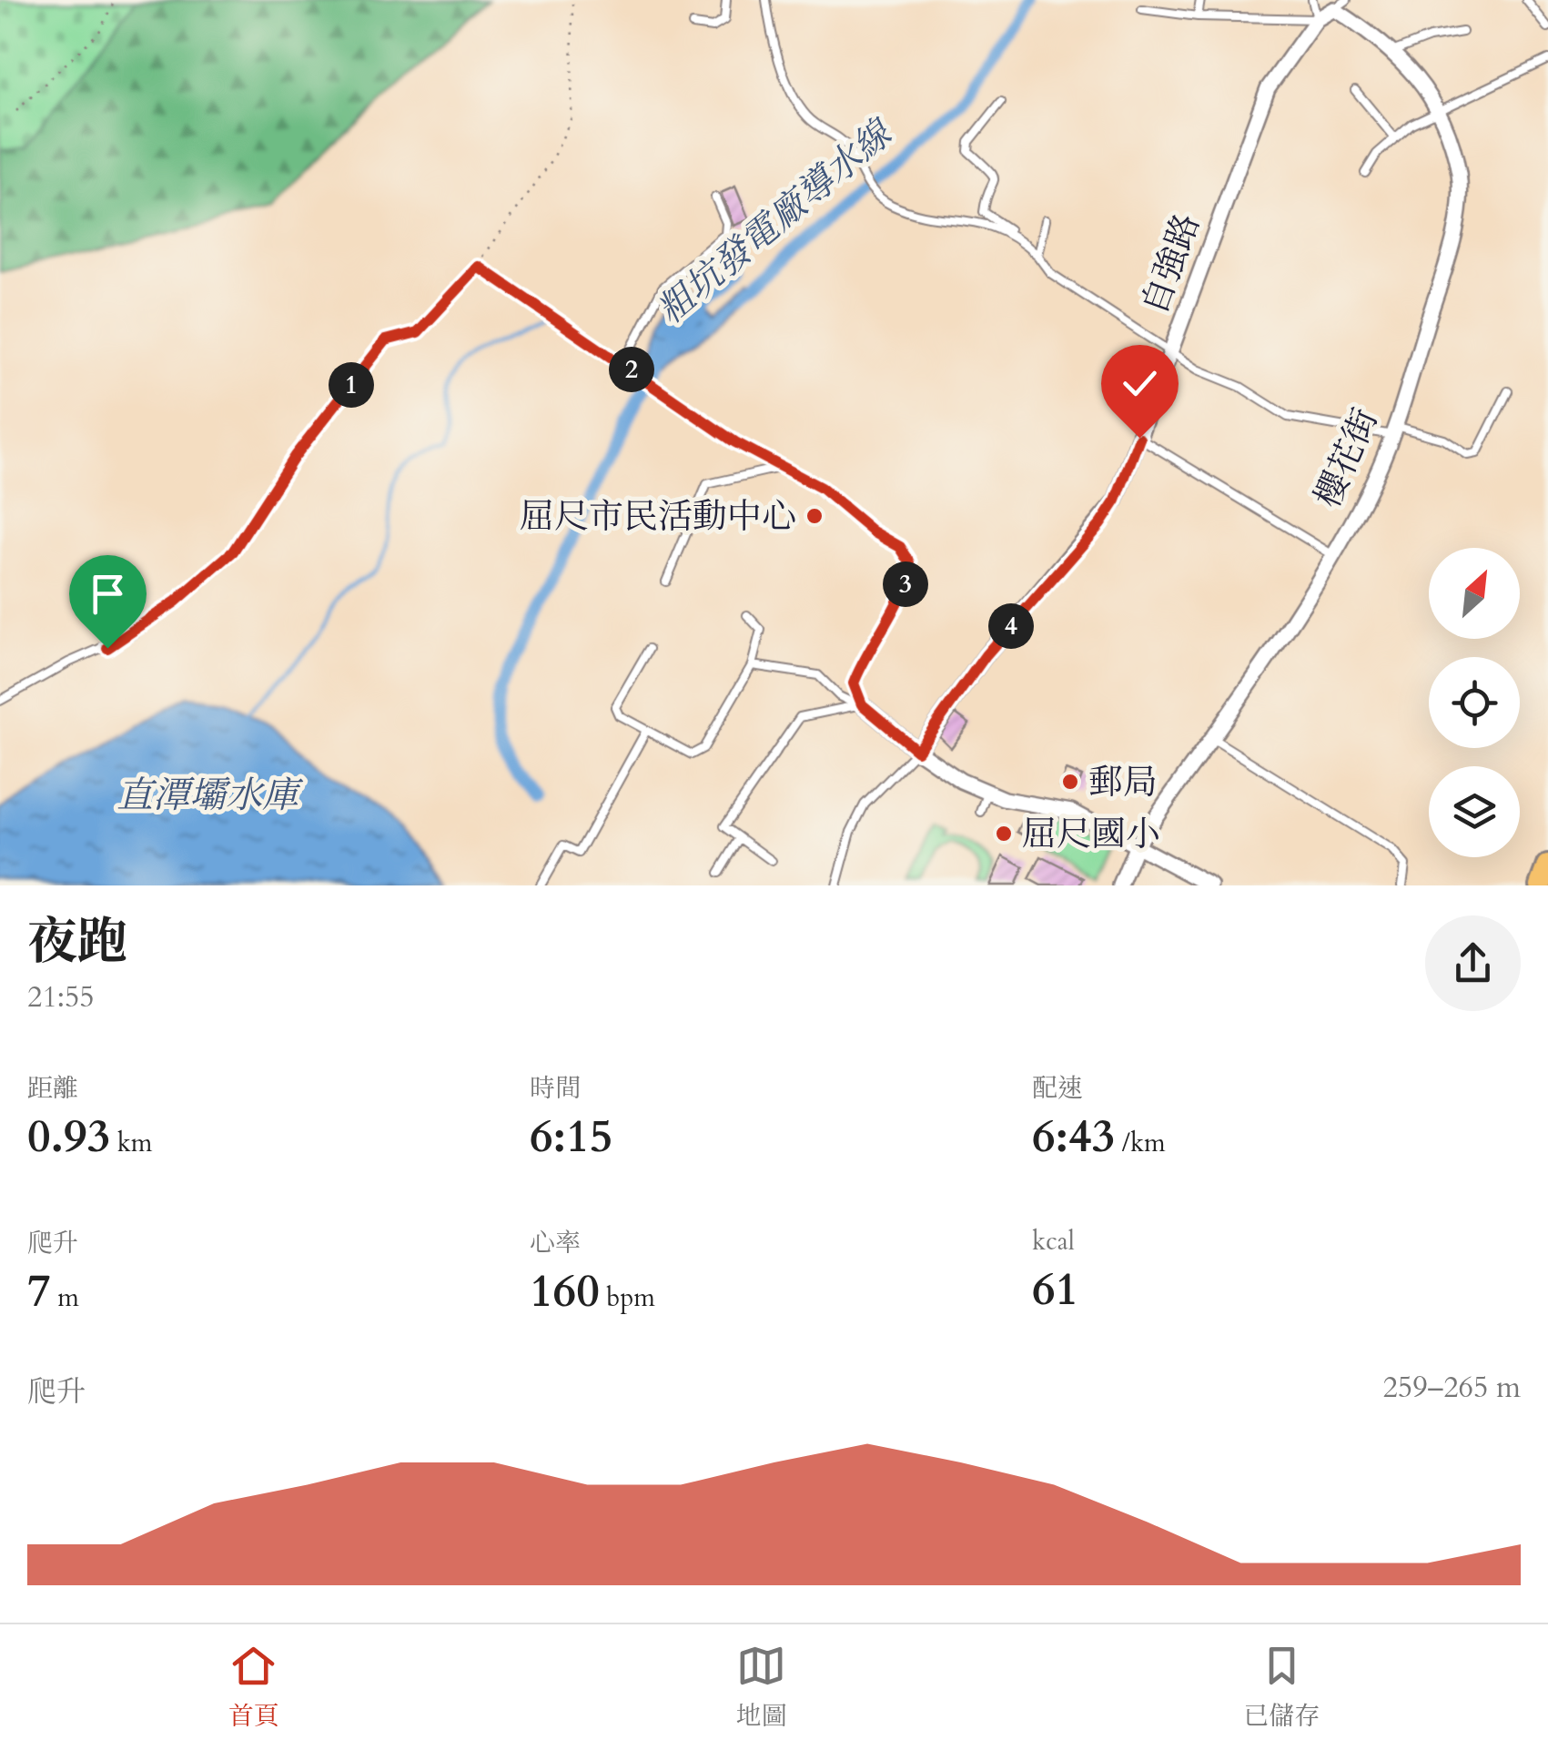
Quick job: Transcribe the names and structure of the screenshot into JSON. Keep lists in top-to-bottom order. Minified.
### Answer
{"streets":{"street":["自強路","櫻花街"]},"crossings":[["自強路","櫻花街"]],"water":["粗坑發電廠導水線","直潭壩水庫"],"places":["屈尺市民活動中心","郵局","屈尺國小"],"north":"top right","page":{"pins":["2","1","3","4"],"heading":["夜跑","21:55"],"stats":[["距離","0.93 km"],["時間","6:15"],["配速","6:43 /km"],["爬升","7 m"],["心率","160 bpm"],["kcal","61"]],"chart":["爬升","259–265 m"],"tabs":["首頁","地圖","已儲存"]}}
